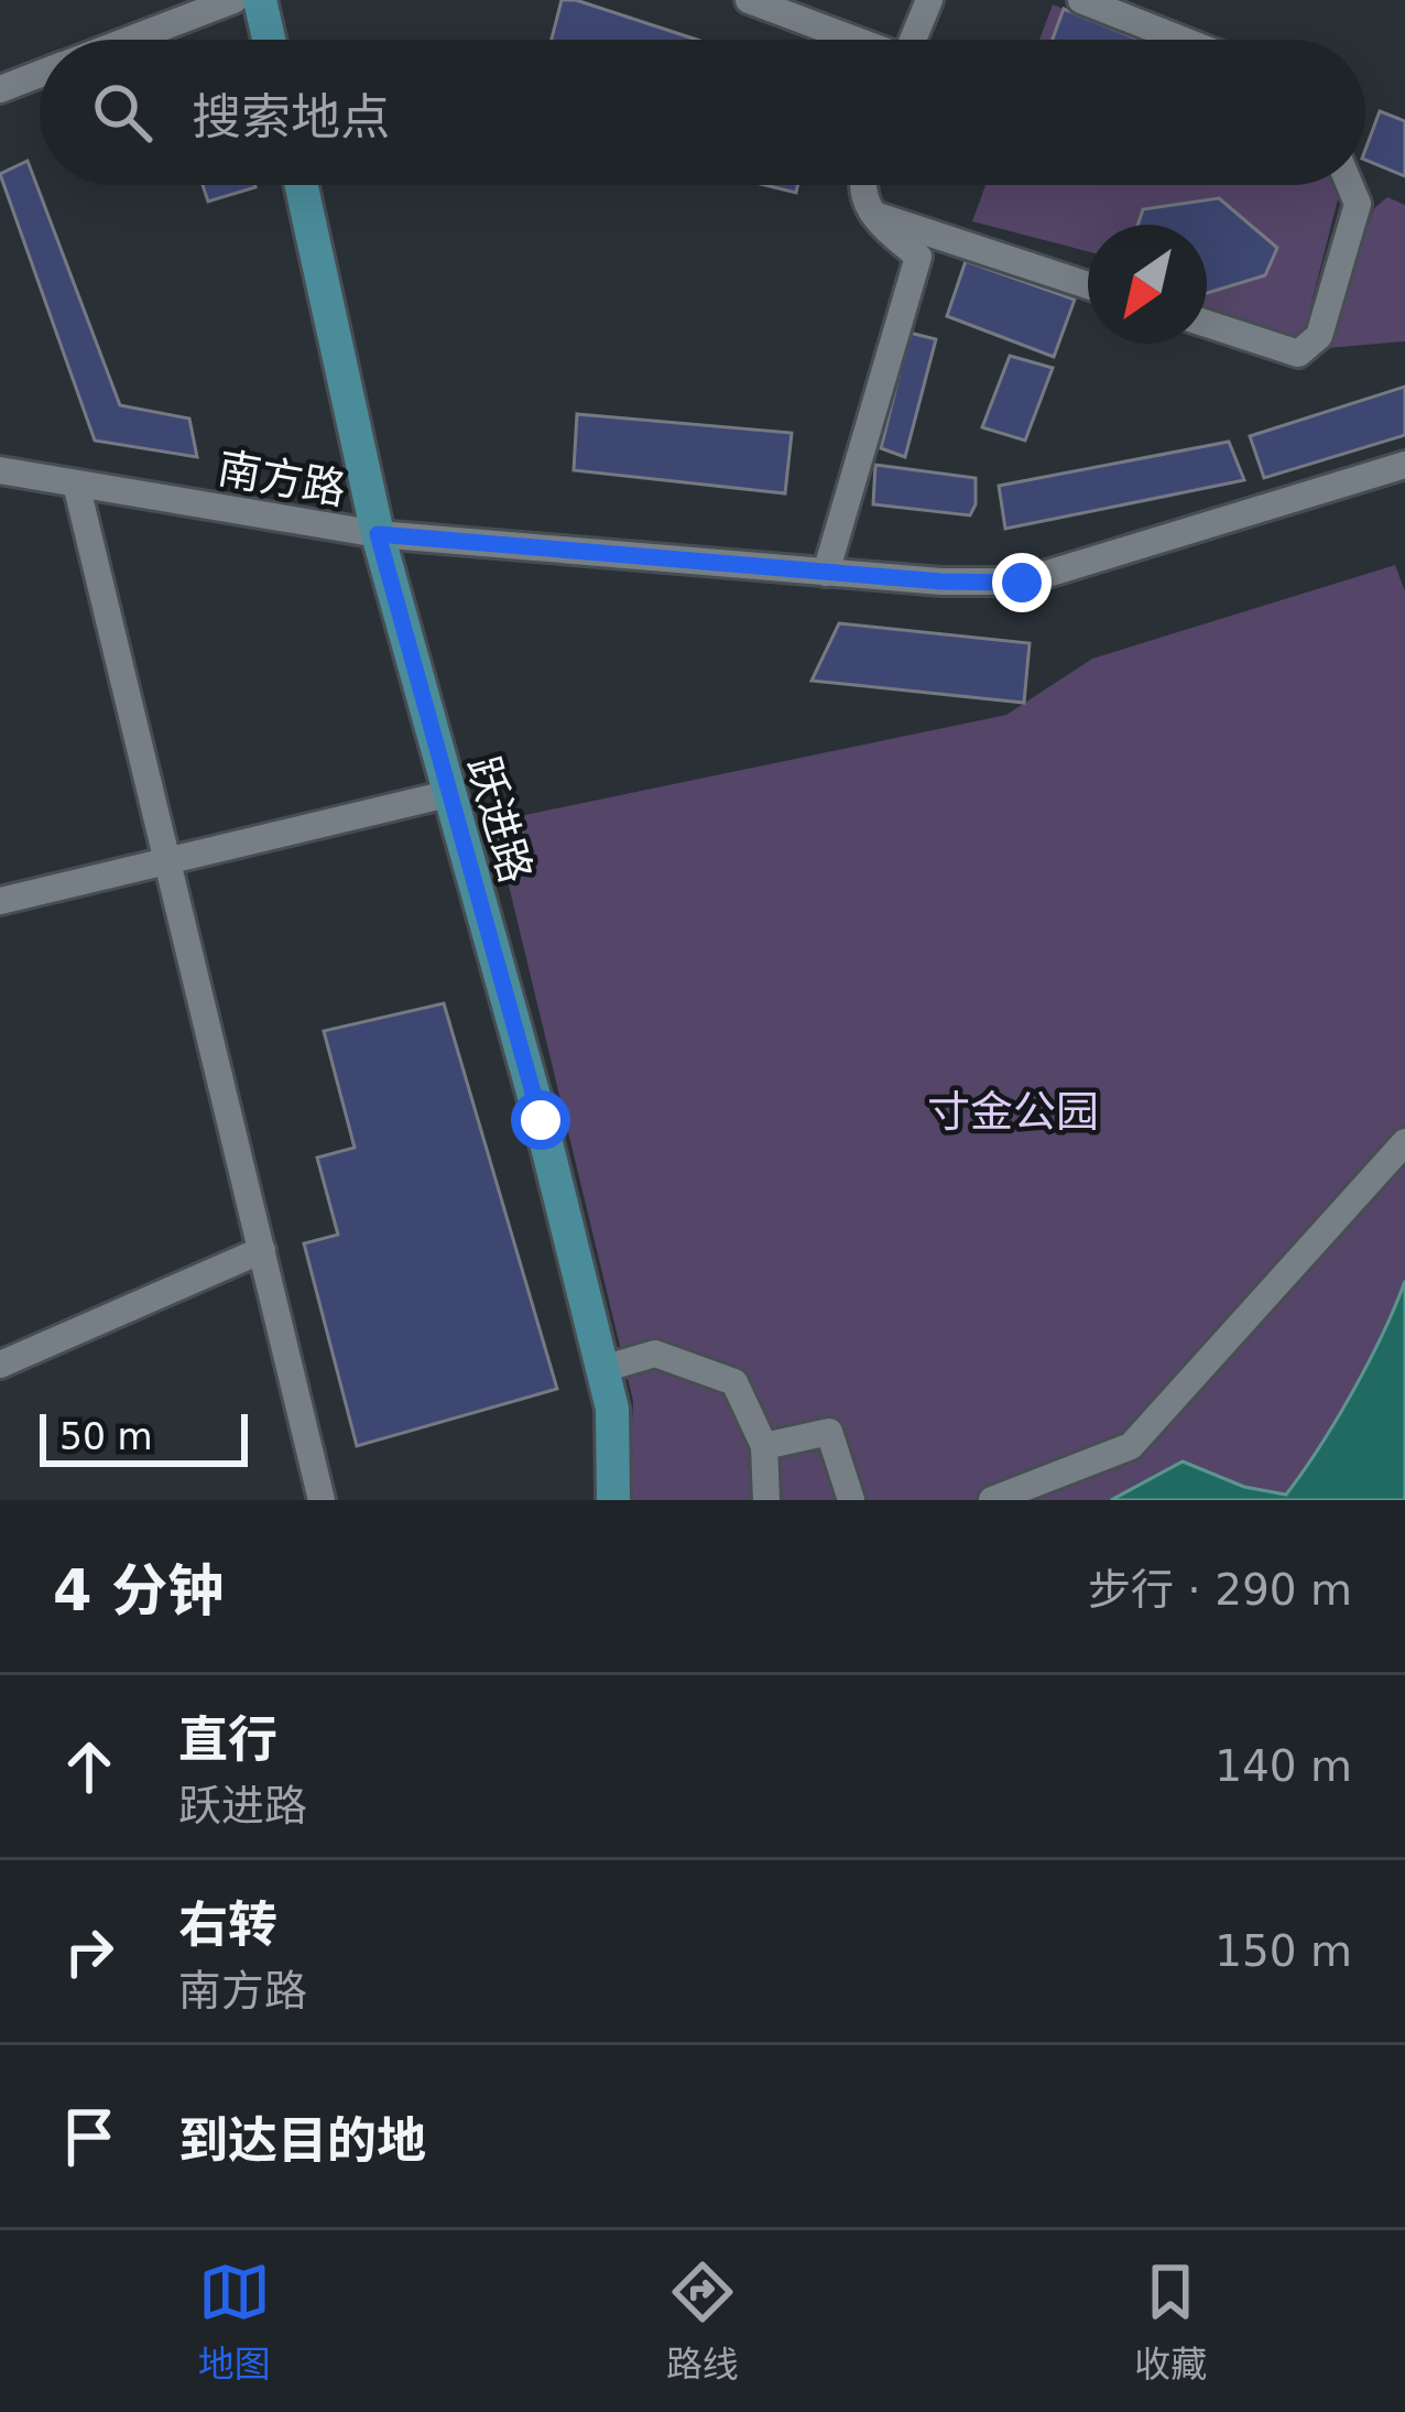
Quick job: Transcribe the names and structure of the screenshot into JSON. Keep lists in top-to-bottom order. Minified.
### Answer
{"streets":{"main road":["跃进路"],"street":["南方路"]},"crossings":[["南方路","跃进路"]],"parks":["寸金公园"],"scale_bar":"50 m","north":"bottom left","page":{"search":"搜索地点","scale":"50 m","heading":["4 分钟","步行 · 290 m"],"list":[["直行","跃进路","140 m"],["右转","南方路","150 m"],"到达目的地"],"nav":["地图","路线","收藏"]}}
